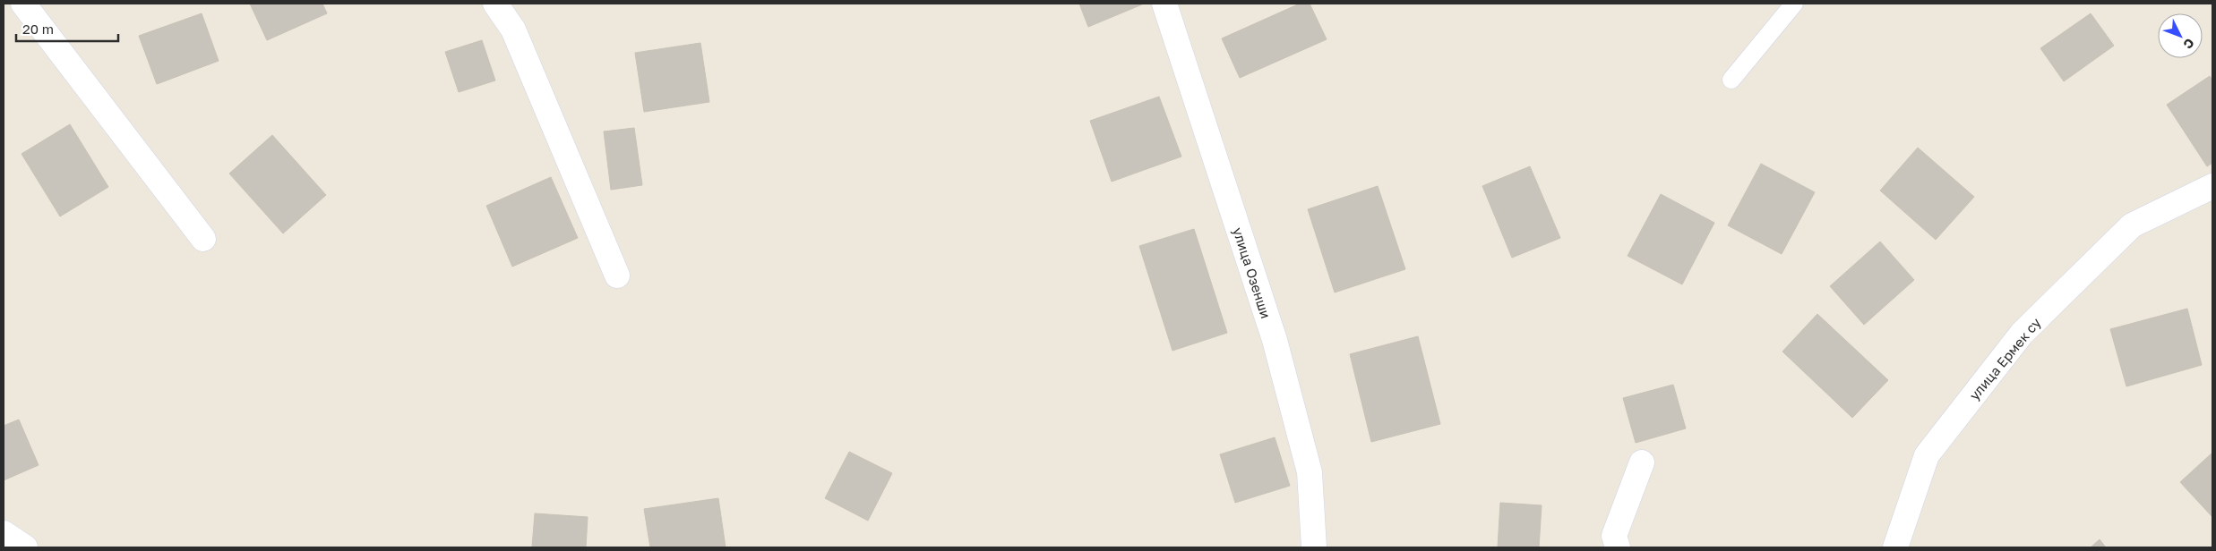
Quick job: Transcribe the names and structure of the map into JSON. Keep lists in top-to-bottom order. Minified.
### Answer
{"streets":{"street":["улица Озенши","улица Ермек су"]},"scale_bar":"20 m","north":"bottom right"}
